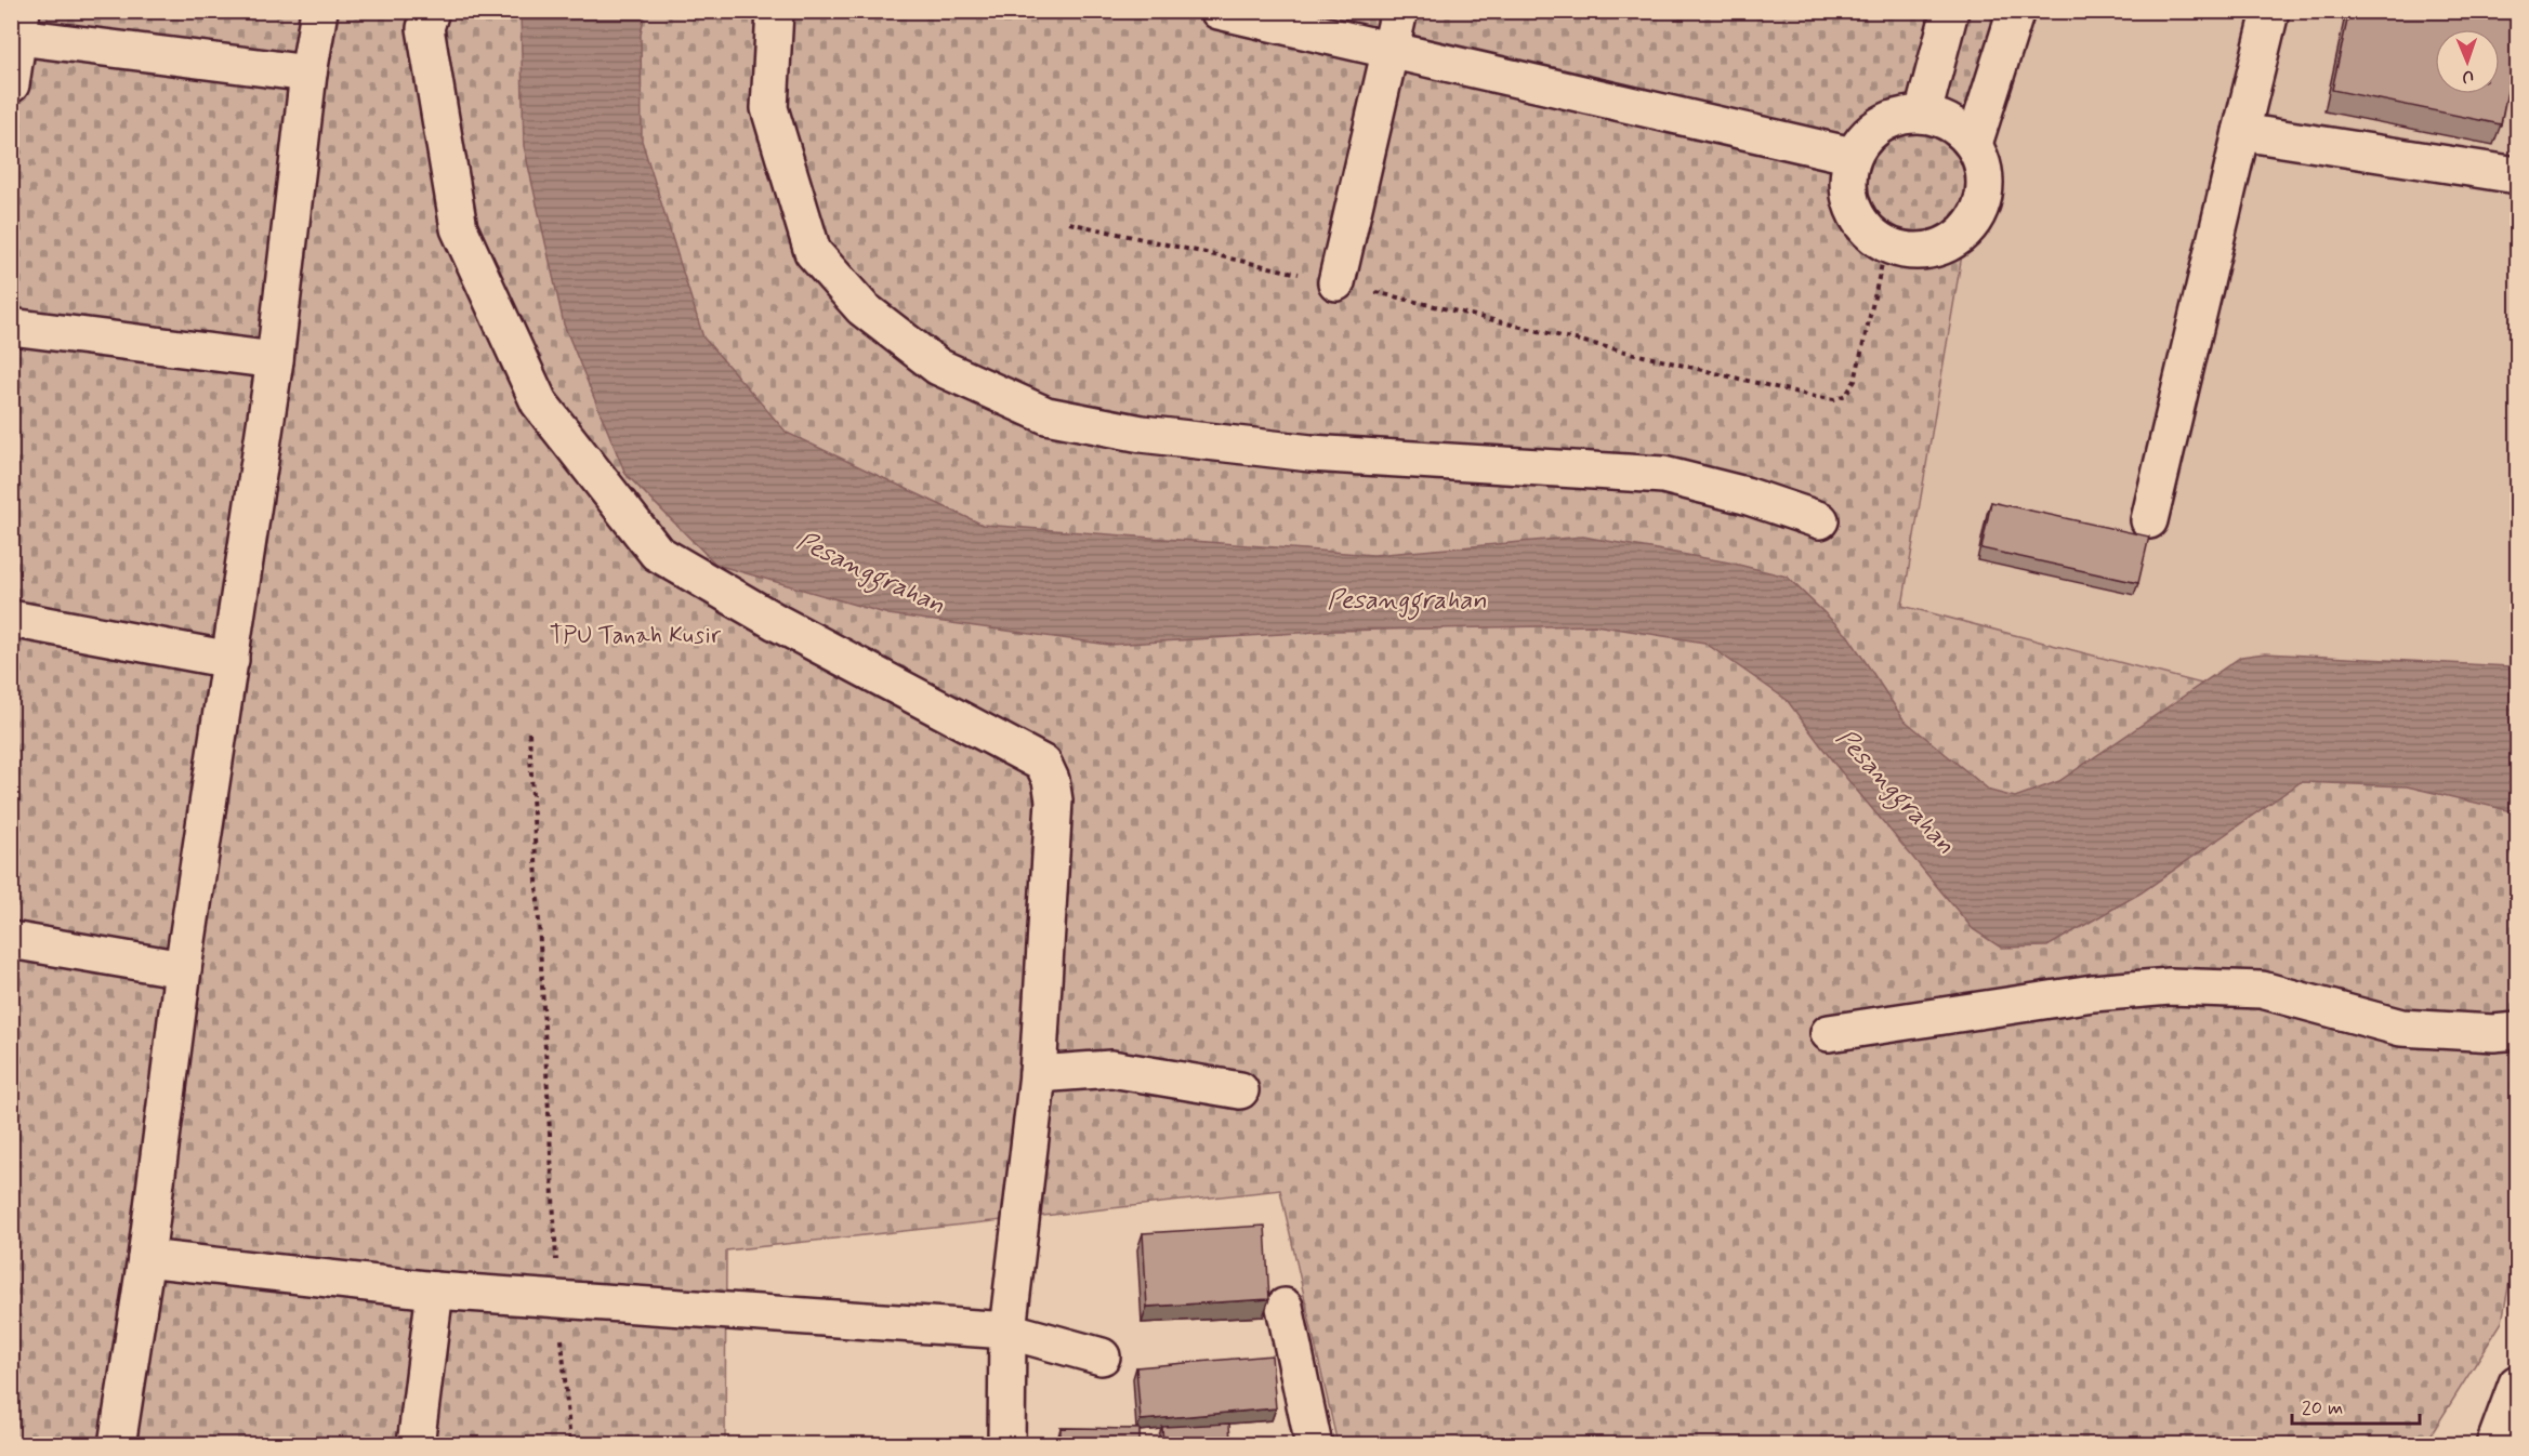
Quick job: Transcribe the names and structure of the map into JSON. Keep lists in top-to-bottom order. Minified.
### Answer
{"water":["Pesanggrahan"],"parks":["TPU Tanah Kusir"],"scale_bar":"20 m","north":"bottom"}
